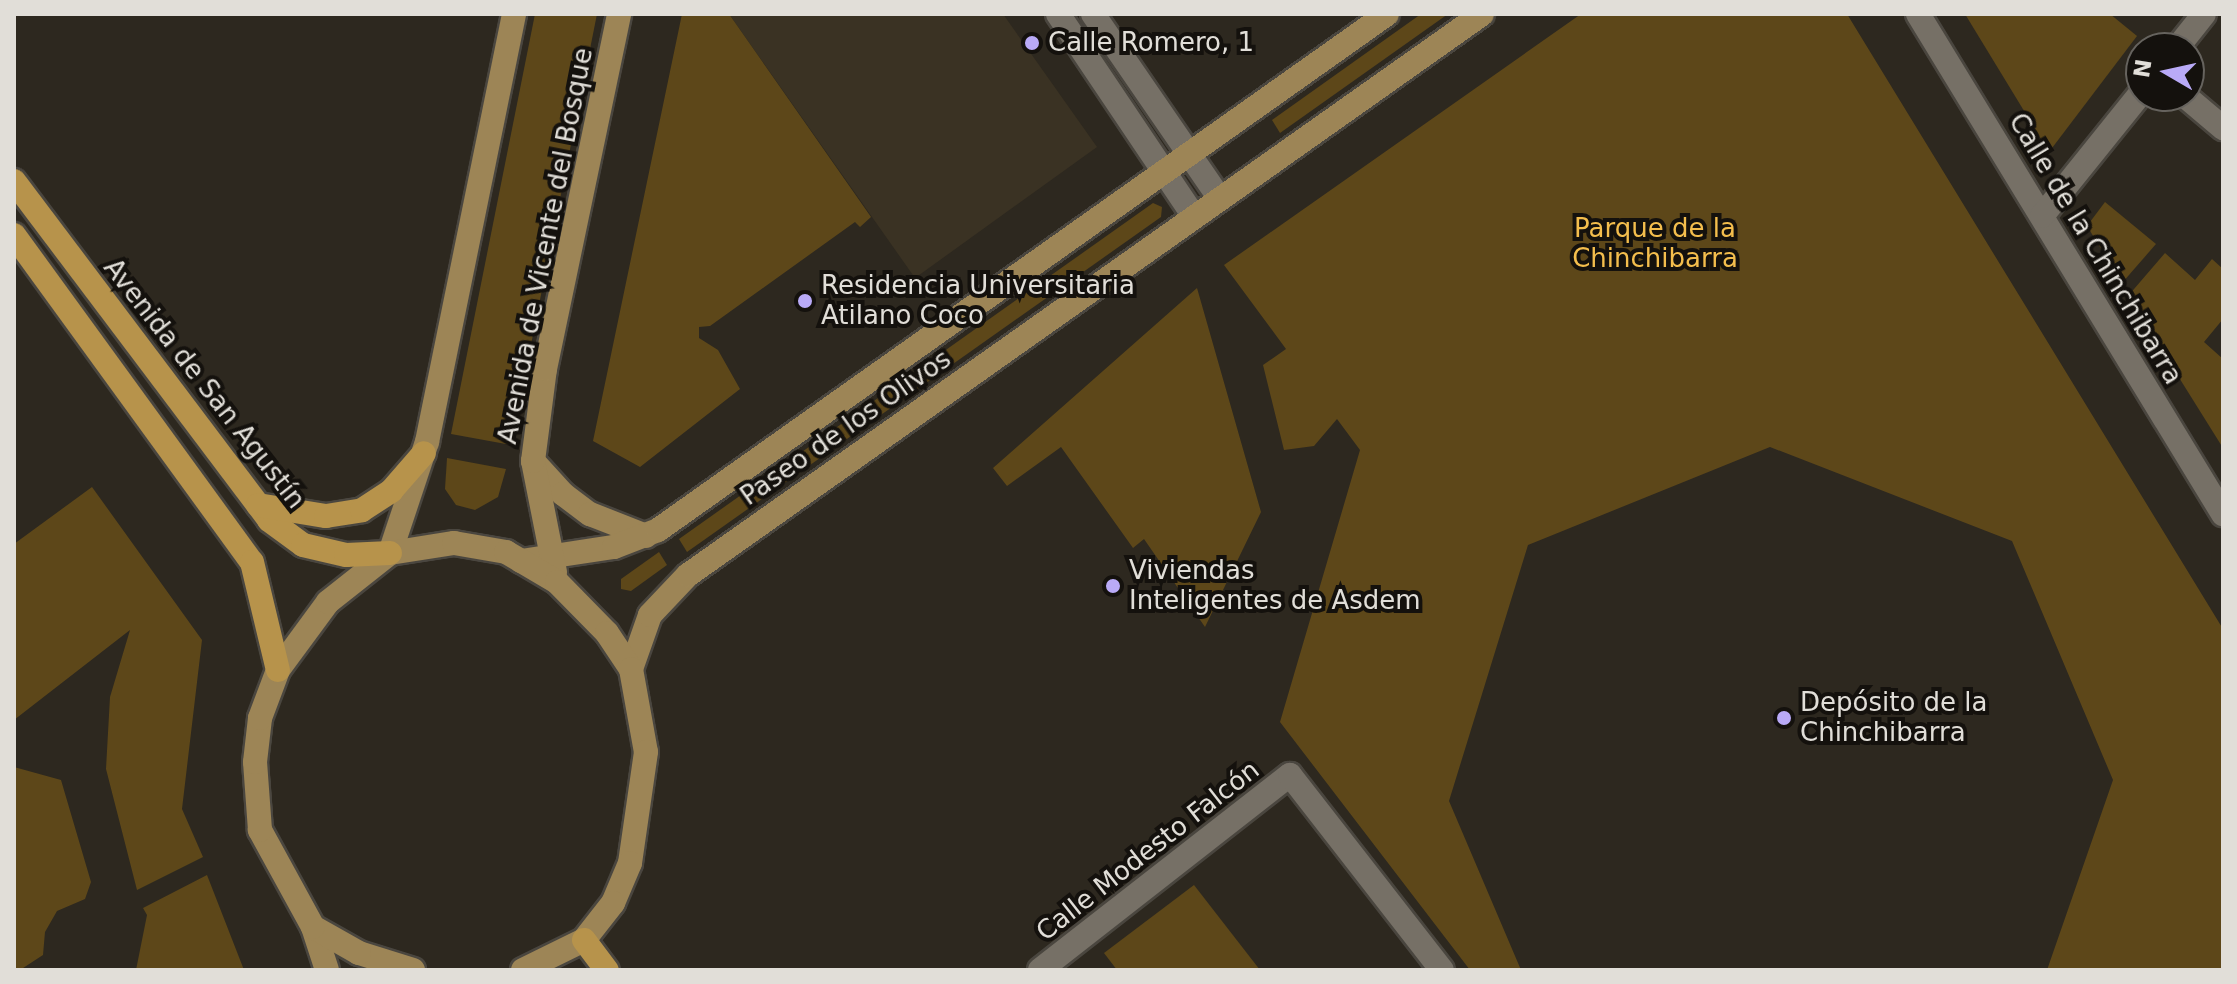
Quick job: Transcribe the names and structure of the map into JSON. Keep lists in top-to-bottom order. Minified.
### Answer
{"streets":{"highway":["Avenida de San Agustín"],"main road":["Avenida de Vicente del Bosque","Paseo de los Olivos"],"street":["Calle de la Chinchibarra","Calle Modesto Falcón"]},"crossings":[["Avenida de Vicente del Bosque","Paseo de los Olivos"]],"parks":["Parque de la Chinchibarra"],"places":["Calle Romero, 1","Residencia Universitaria Atilano Coco","Viviendas Inteligentes de Asdem","Depósito de la Chinchibarra"],"north":"left"}
